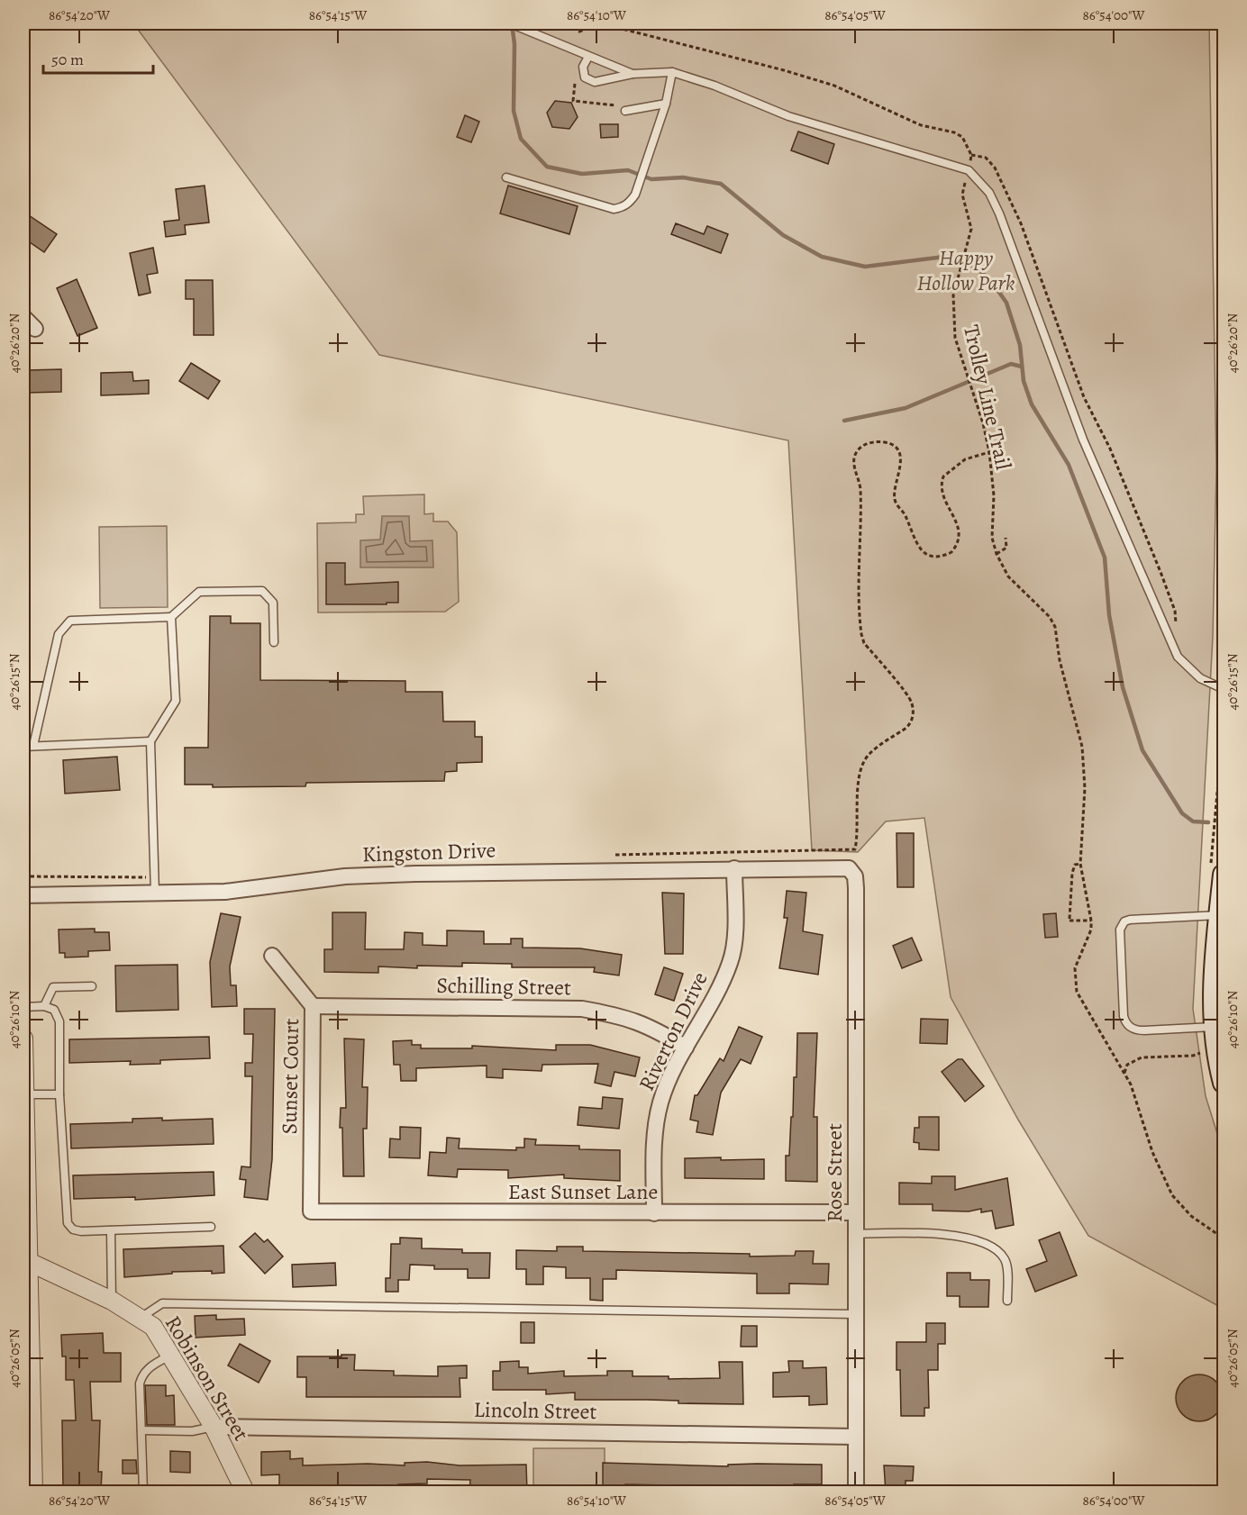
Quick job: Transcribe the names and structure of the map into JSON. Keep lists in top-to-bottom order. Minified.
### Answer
{"streets":{"street":["Kingston Drive","Schilling Street","Riverton Drive","Sunset Court","Rose Street","East Sunset Lane","Robinson Street","Lincoln Street"],"path":["Trolley Line Trail"]},"crossings":[["Kingston Drive","Riverton Drive"],["Kingston Drive","Rose Street"],["Schilling Street","Riverton Drive"],["Schilling Street","Sunset Court"],["Riverton Drive","East Sunset Lane"],["Sunset Court","East Sunset Lane"],["Rose Street","East Sunset Lane"],["Rose Street","Lincoln Street"],["Robinson Street","Lincoln Street"]],"parks":["Happy Hollow Park"],"scale_bar":"50 m","coordinates":["86°54'20\"W","86°54'15\"W","86°54'10\"W","86°54'05\"W","86°54'00\"W","40°26'20\"N","40°26'15\"N","40°26'10\"N","40°26'05\"N"]}
